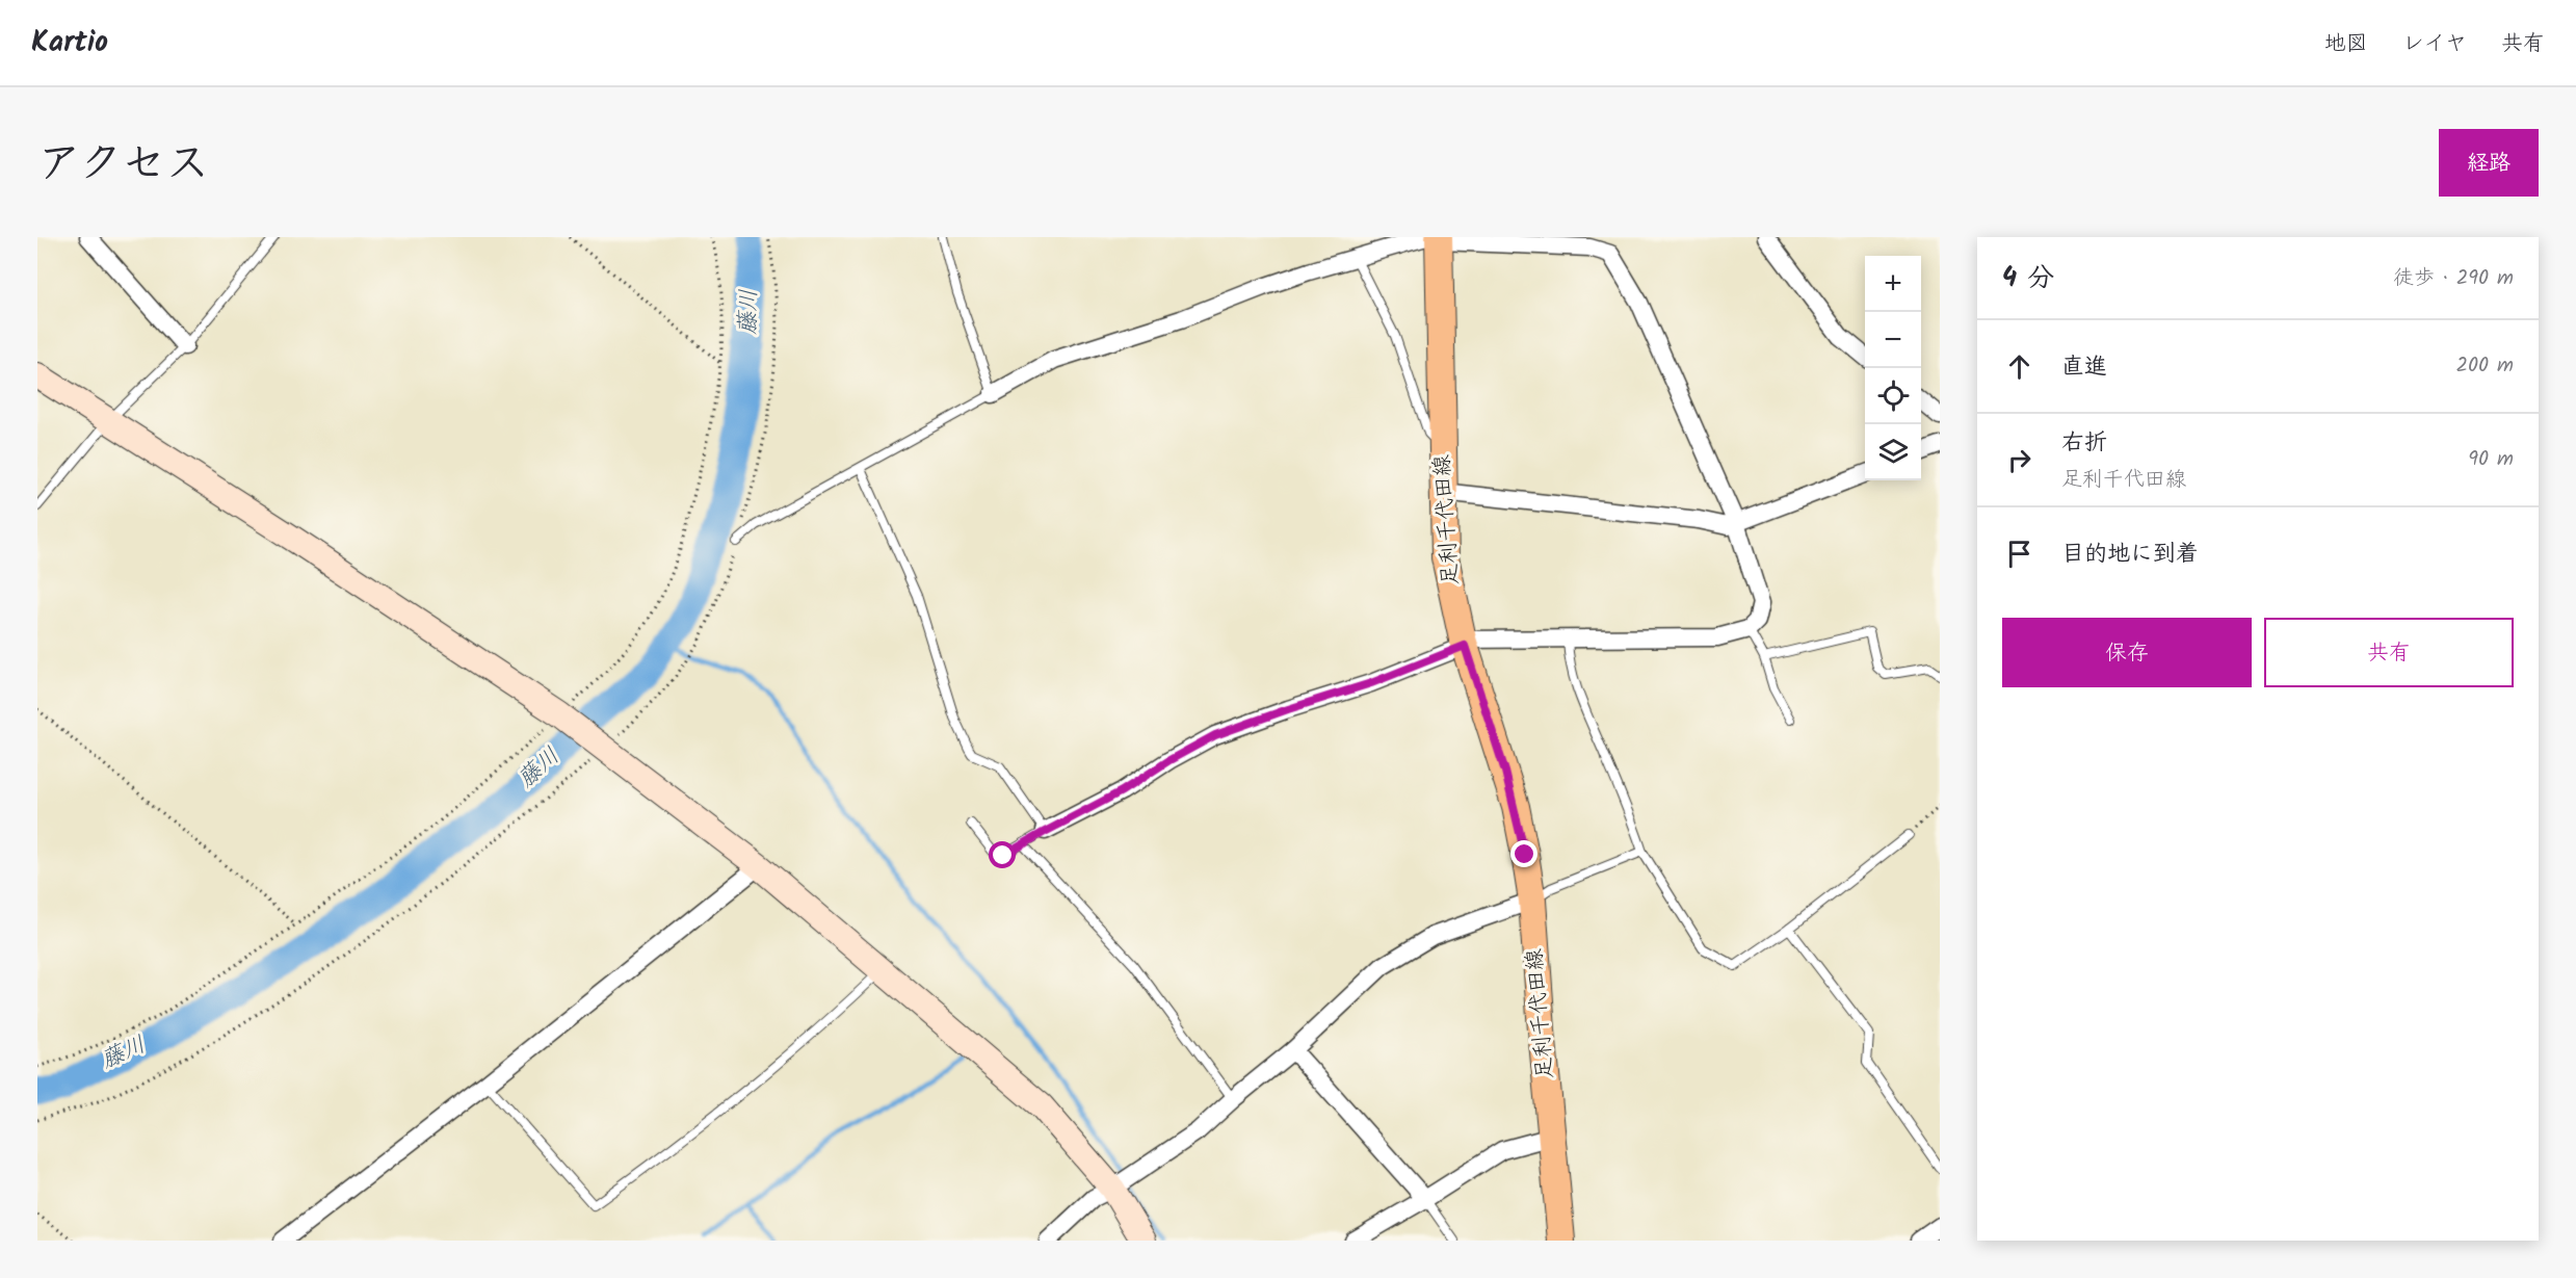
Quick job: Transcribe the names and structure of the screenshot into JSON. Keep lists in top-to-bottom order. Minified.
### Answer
{"streets":{"main road":["足利千代田線"]},"water":["藤川"],"page":{"header":"Kartio","nav":["地図","レイヤ","共有"],"title":"アクセス","buttons":["経路",["保存","共有"]],"heading":["4 分","徒歩 · 290 m"],"map_buttons":["+","−"],"list":[["直進","200 m"],["右折","足利千代田線","90 m"],"目的地に到着"]}}
